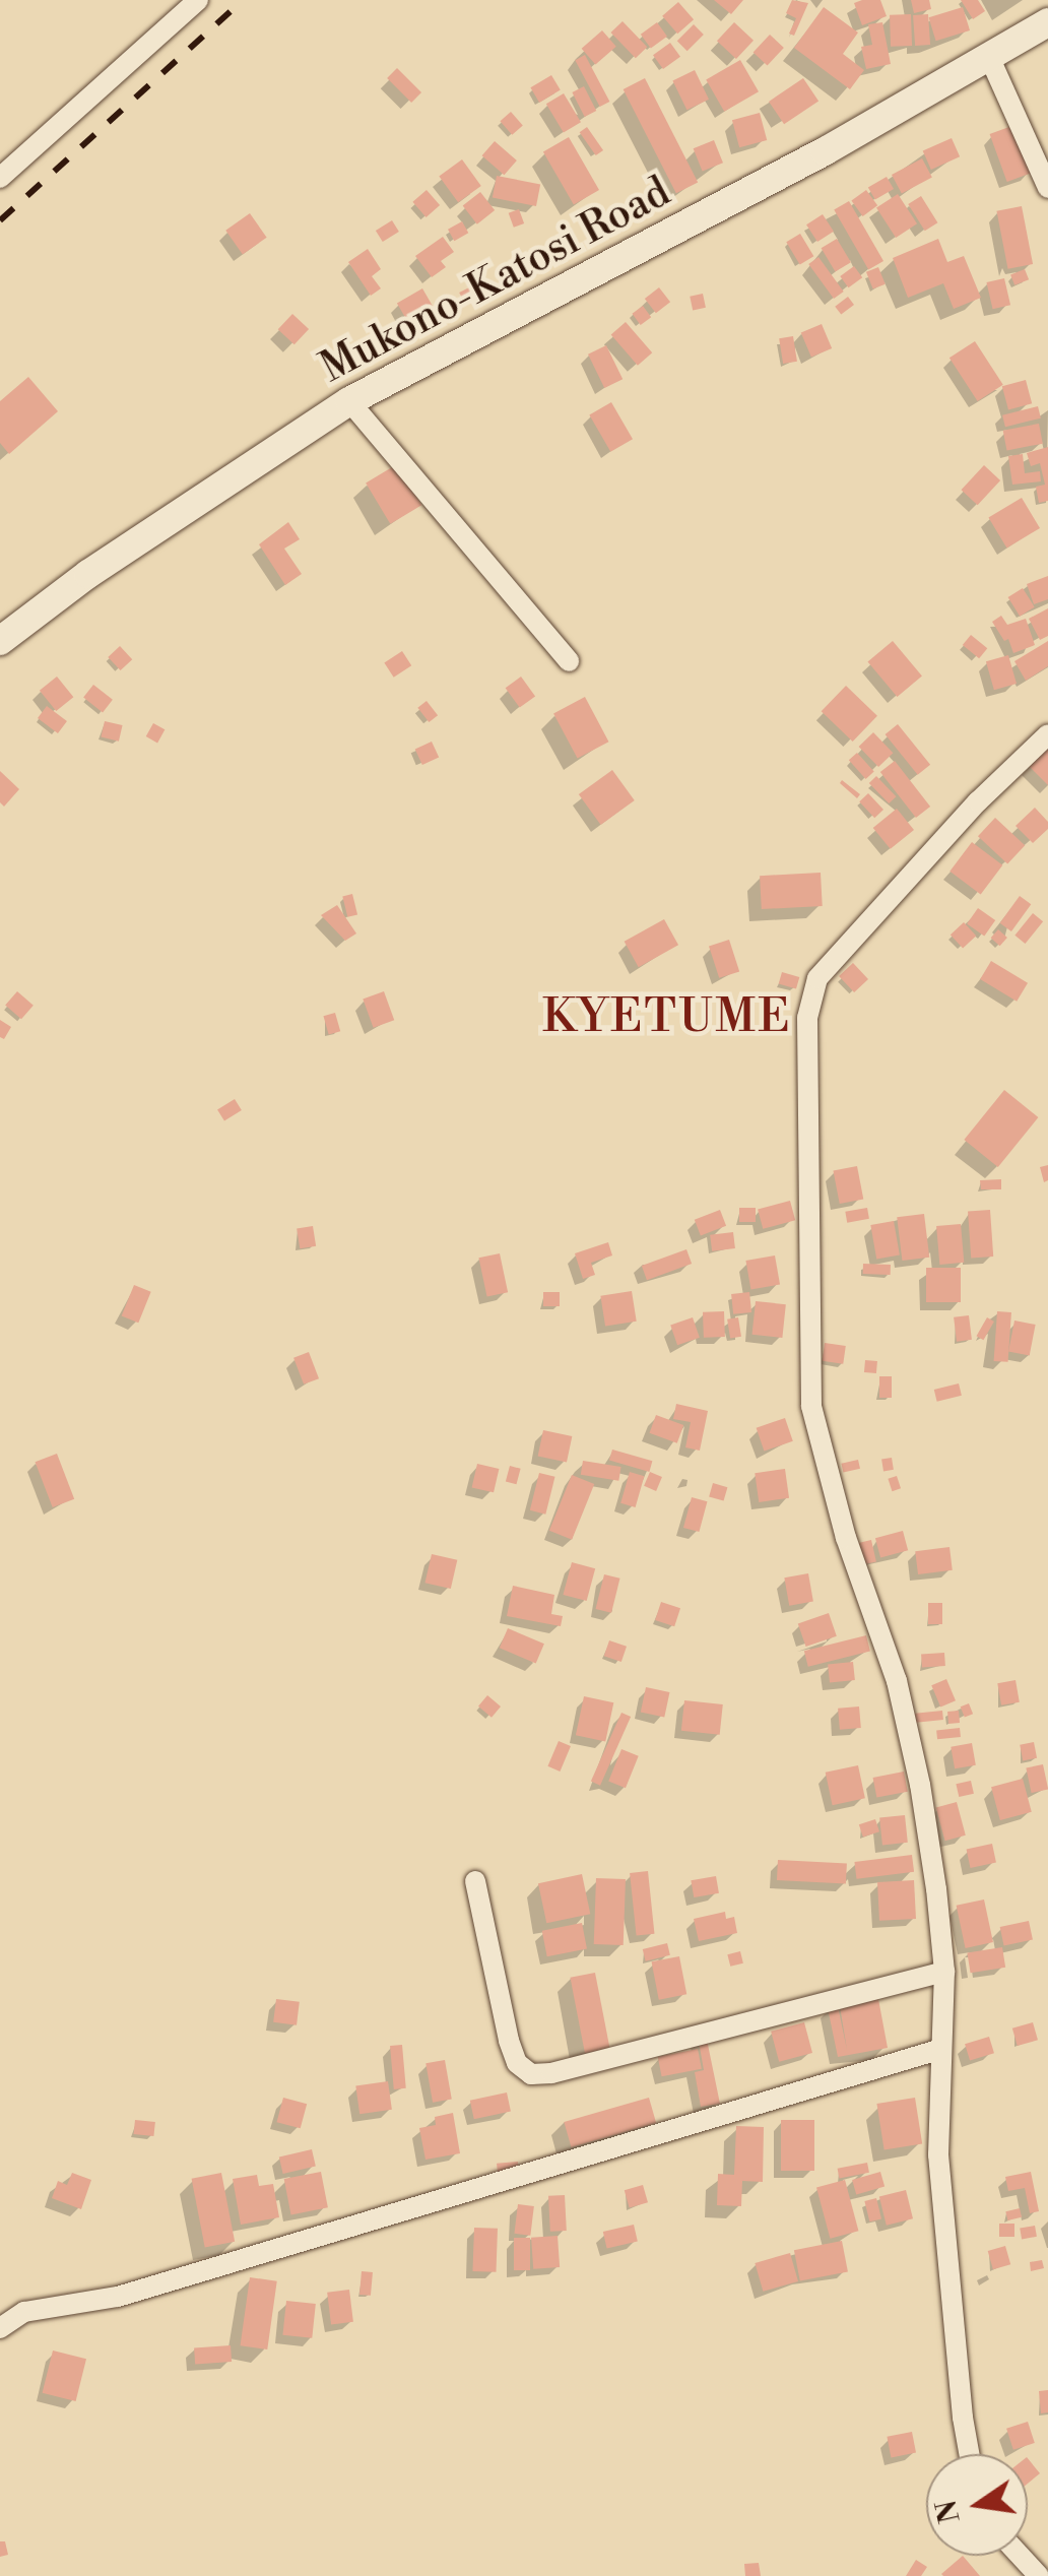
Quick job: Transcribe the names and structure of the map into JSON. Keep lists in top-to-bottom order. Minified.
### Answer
{"streets":{"main road":["Mukono-Katosi Road"]},"districts":["KYETUME"],"north":"left"}
